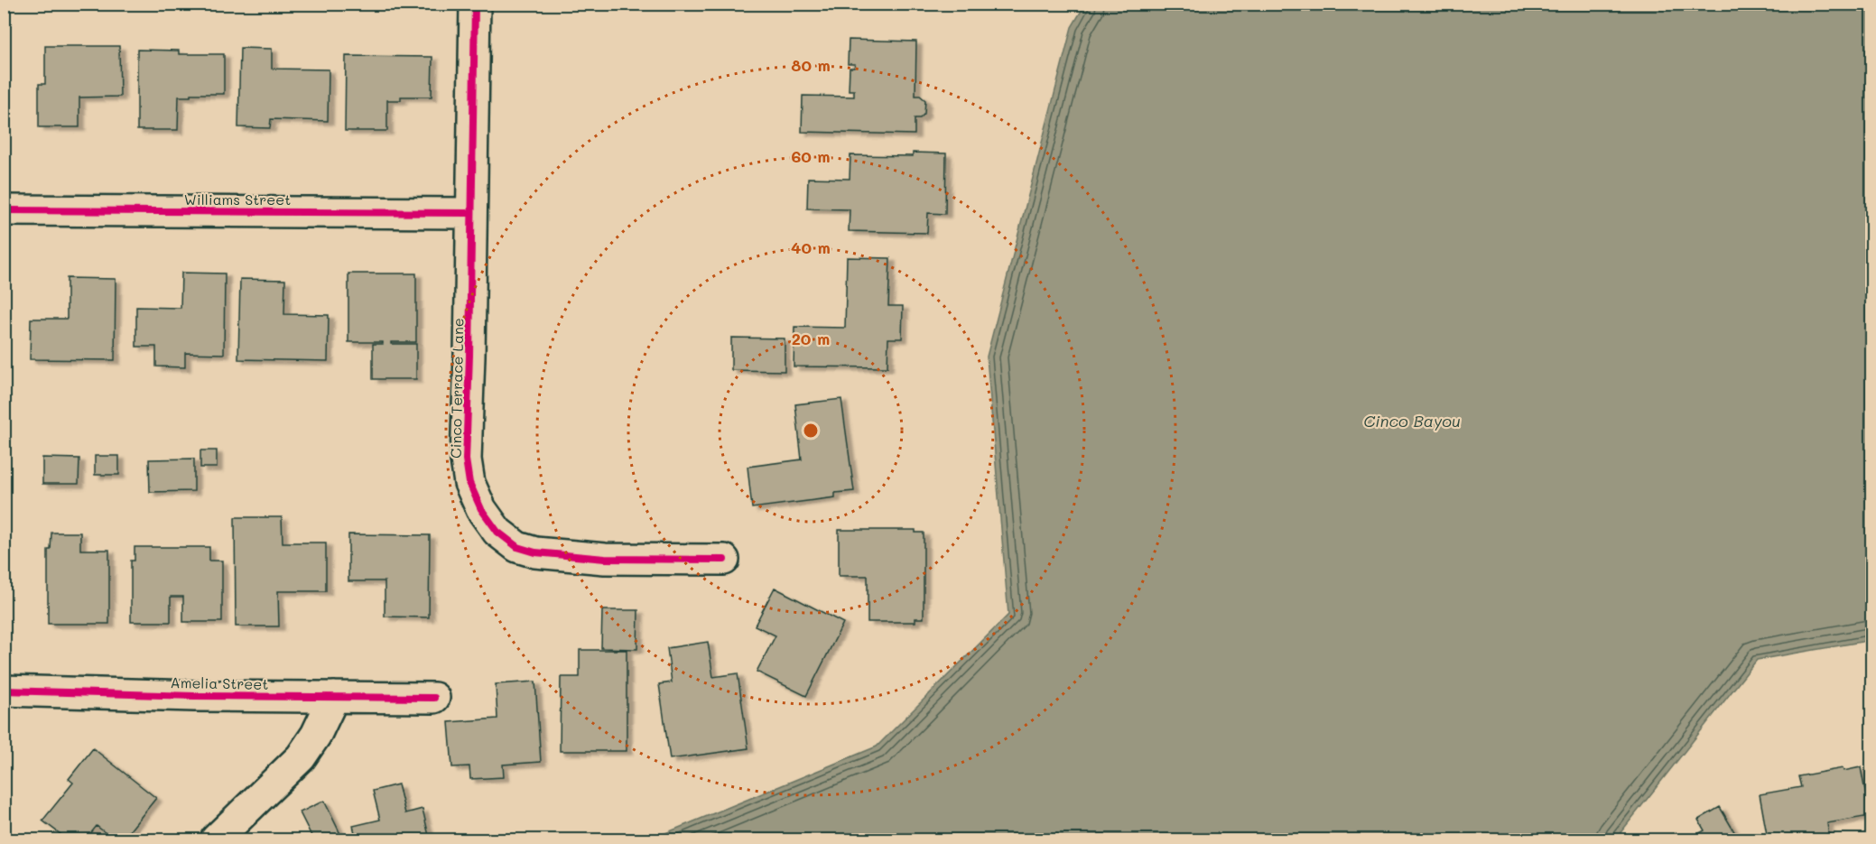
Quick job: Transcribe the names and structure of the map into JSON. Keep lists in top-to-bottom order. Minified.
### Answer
{"streets":{"street":["Williams Street","Cinco Terrace Lane","Amelia Street"]},"crossings":[["Williams Street","Cinco Terrace Lane"]],"water":["Cinco Bayou"],"rings":["80 m","60 m","40 m","20 m"]}
